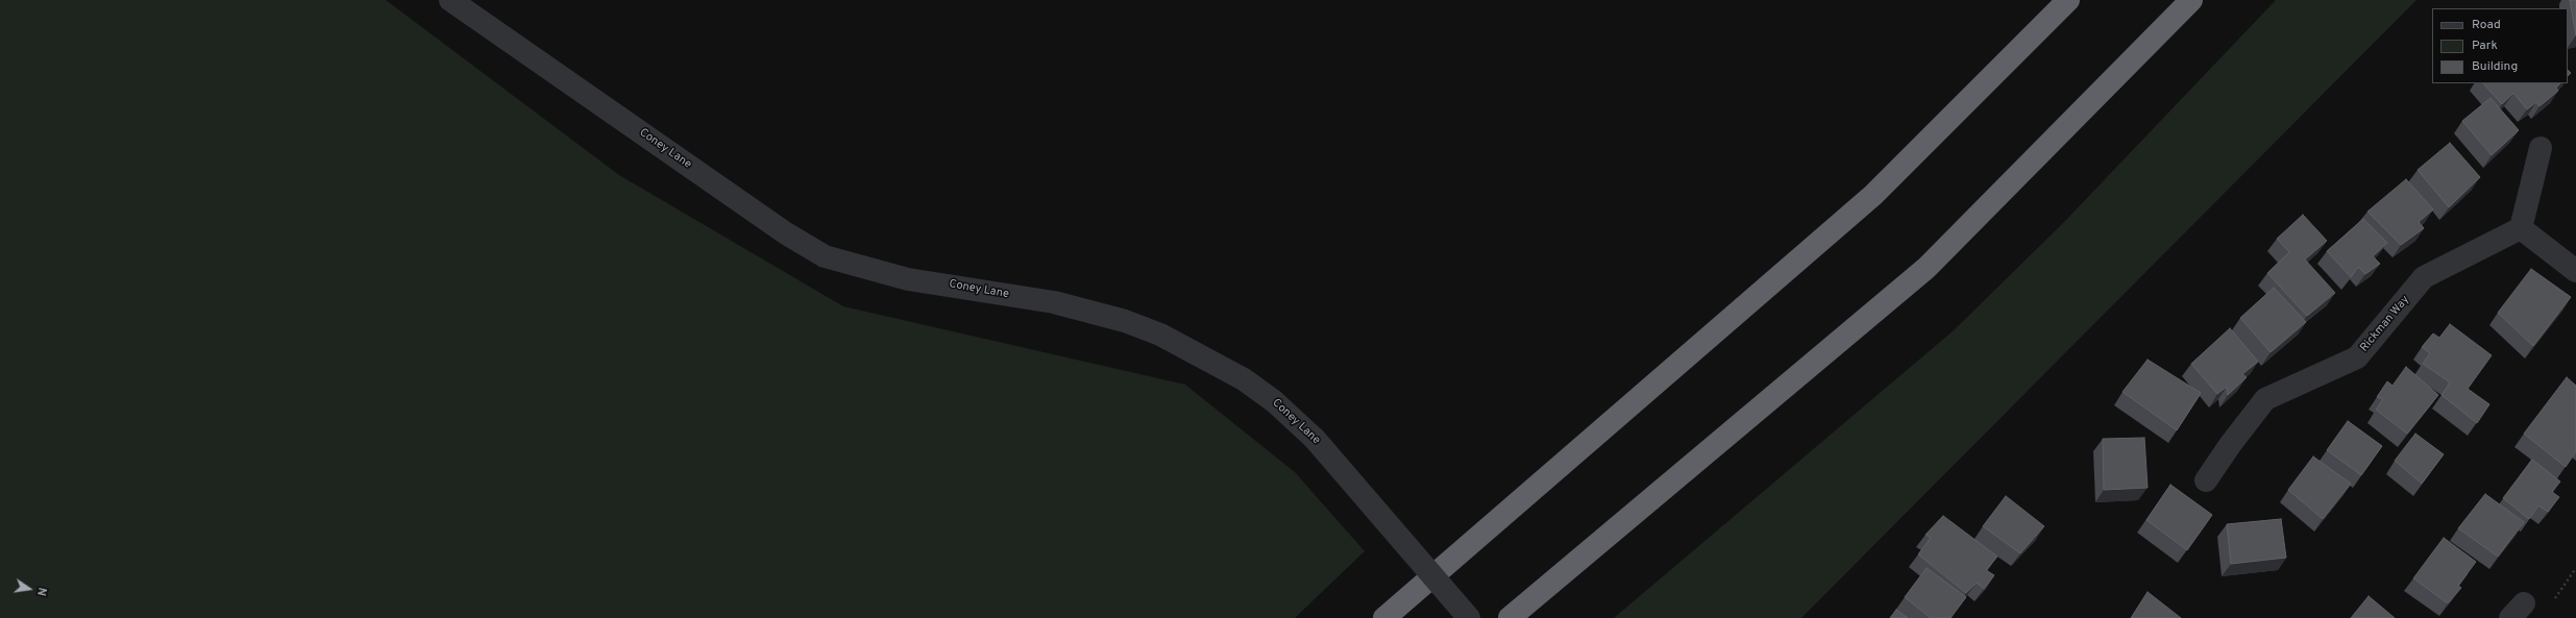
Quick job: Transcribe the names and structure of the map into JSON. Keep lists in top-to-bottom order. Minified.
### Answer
{"streets":{"street":["Coney Lane","Rickman Way"]},"legend":["Road","Park","Building"],"north":"right"}
